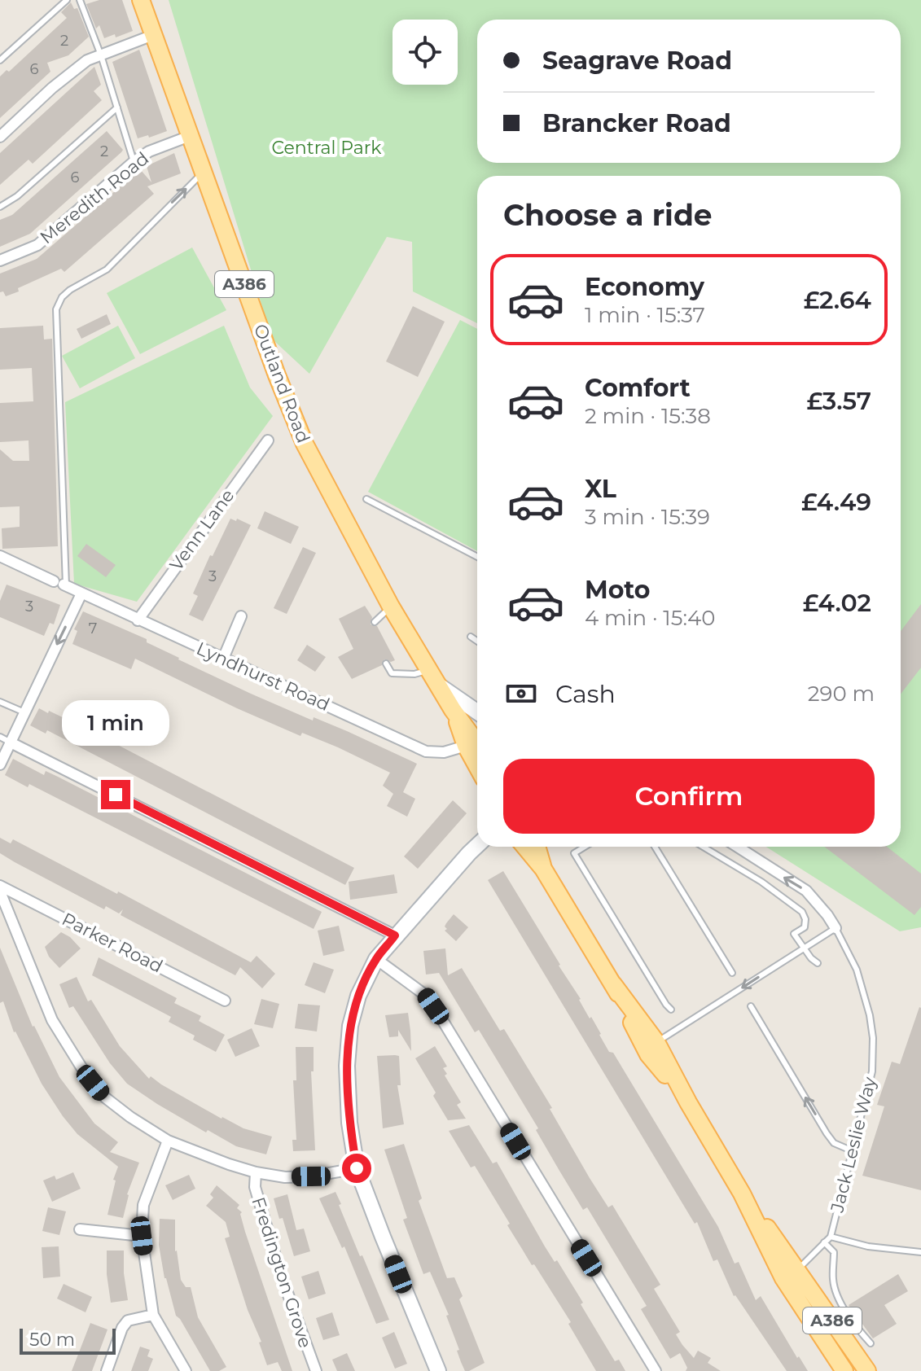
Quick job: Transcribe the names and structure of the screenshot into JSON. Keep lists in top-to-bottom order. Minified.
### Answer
{"streets":{"main road":["A386","Outland Road"],"street":["Meredith Road","Venn Lane","Lyndhurst Road","Parker Road","Jack Leslie Way","Fredington Grove"]},"crossings":[["Meredith Road","Outland Road"],["Outland Road","Lyndhurst Road"],["Venn Lane","Lyndhurst Road"]],"parks":["Central Park"],"house_numbers":["2","6","2","6","3","3","7"],"scale_bar":"50 m","page":{"banner":["Seagrave Road","Brancker Road"],"heading":"Choose a ride","list":[{"name":"Economy","note":"1 min · 15:37","value":"£2.64"},{"name":"Comfort","note":"2 min · 15:38","value":"£3.57"},{"name":"XL","note":"3 min · 15:39","value":"£4.49"},{"name":"Moto","note":"4 min · 15:40","value":"£4.02"}],"pay":["Cash","290 m"],"bubble":"1 min","buttons":"Confirm","scale":"50 m"}}
